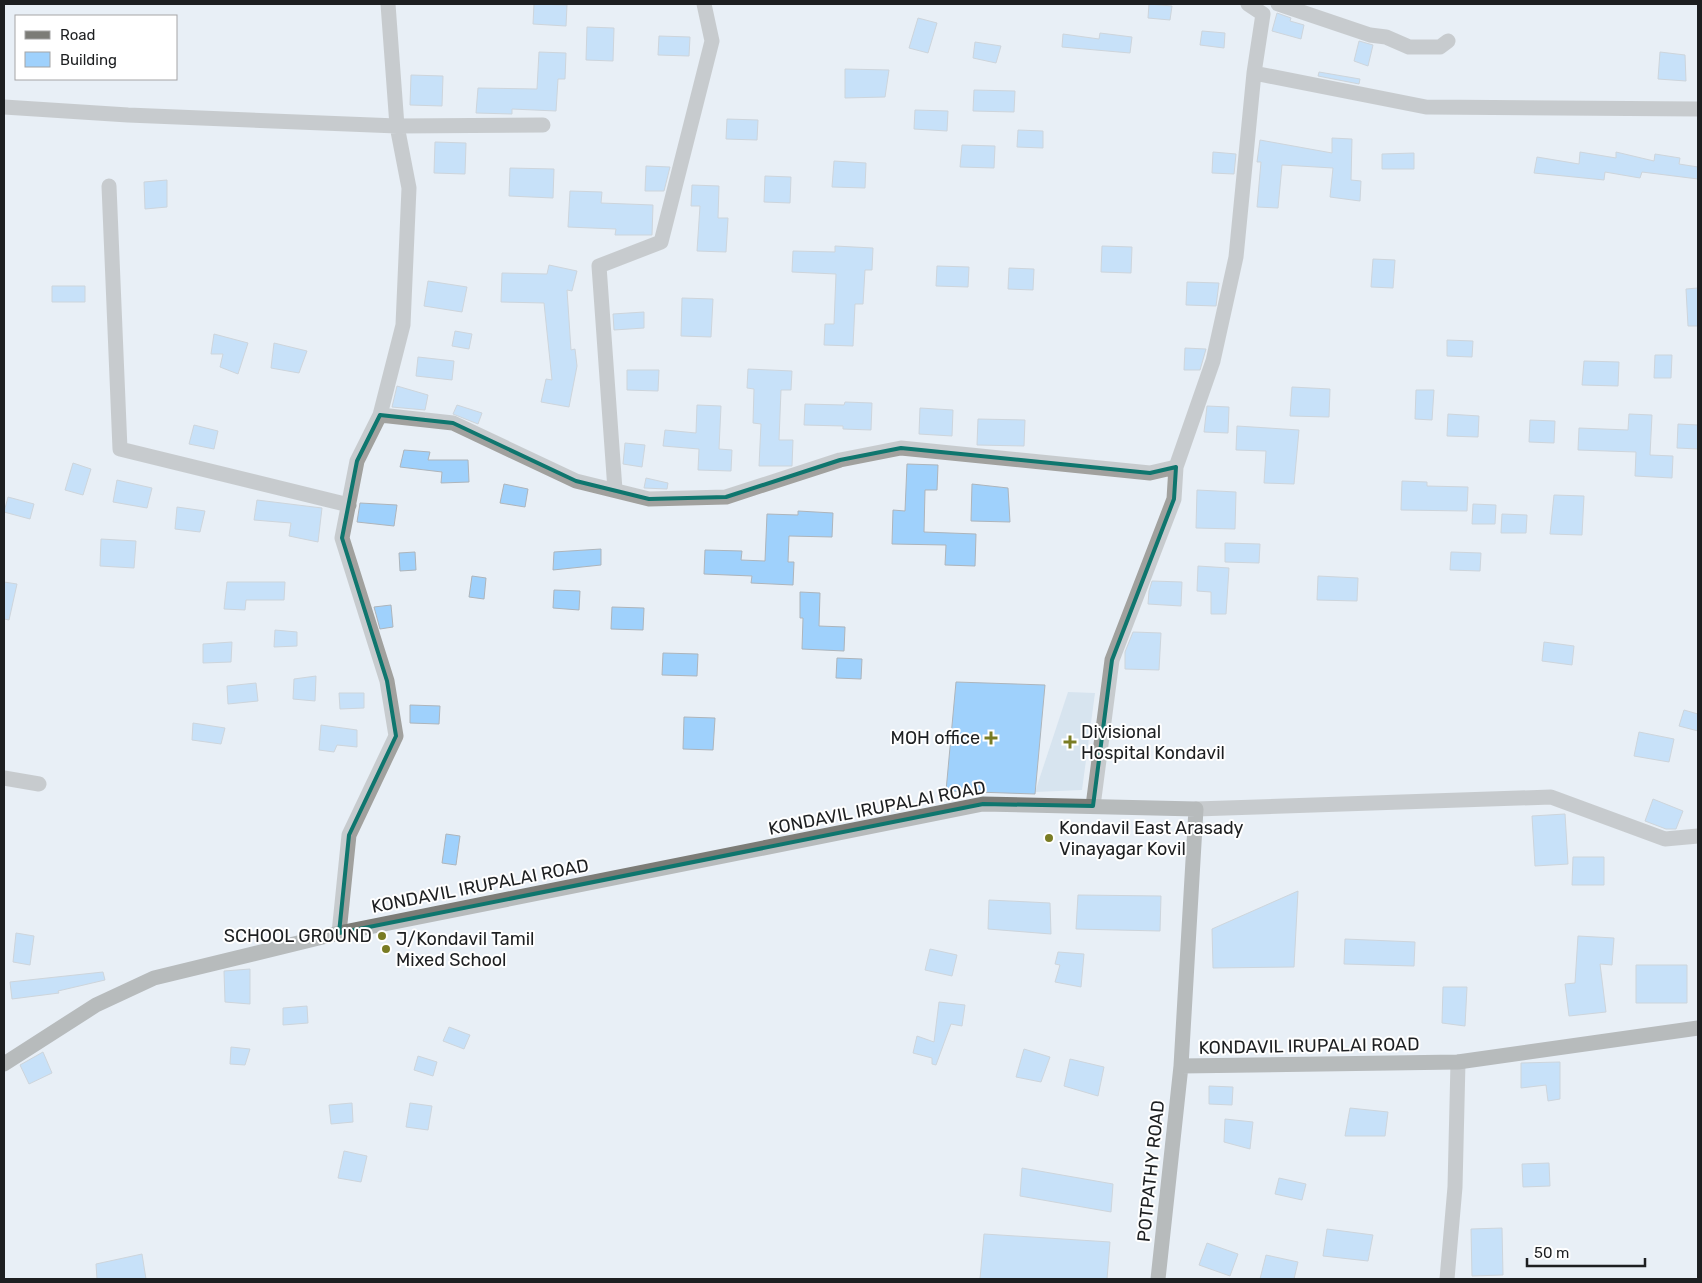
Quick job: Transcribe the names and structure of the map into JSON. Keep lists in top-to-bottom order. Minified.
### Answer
{"streets":{"street":["KONDAVIL IRUPALAI ROAD","POTPATHY ROAD"]},"crossings":[["KONDAVIL IRUPALAI ROAD","POTPATHY ROAD"]],"places":{"health":["MOH office","Divisional Hospital Kondavil"],"other":["Kondavil East Arasady Vinayagar Kovil","SCHOOL GROUND","J/Kondavil Tamil Mixed School"]},"legend":["Road","Building"],"scale_bar":"50 m"}
